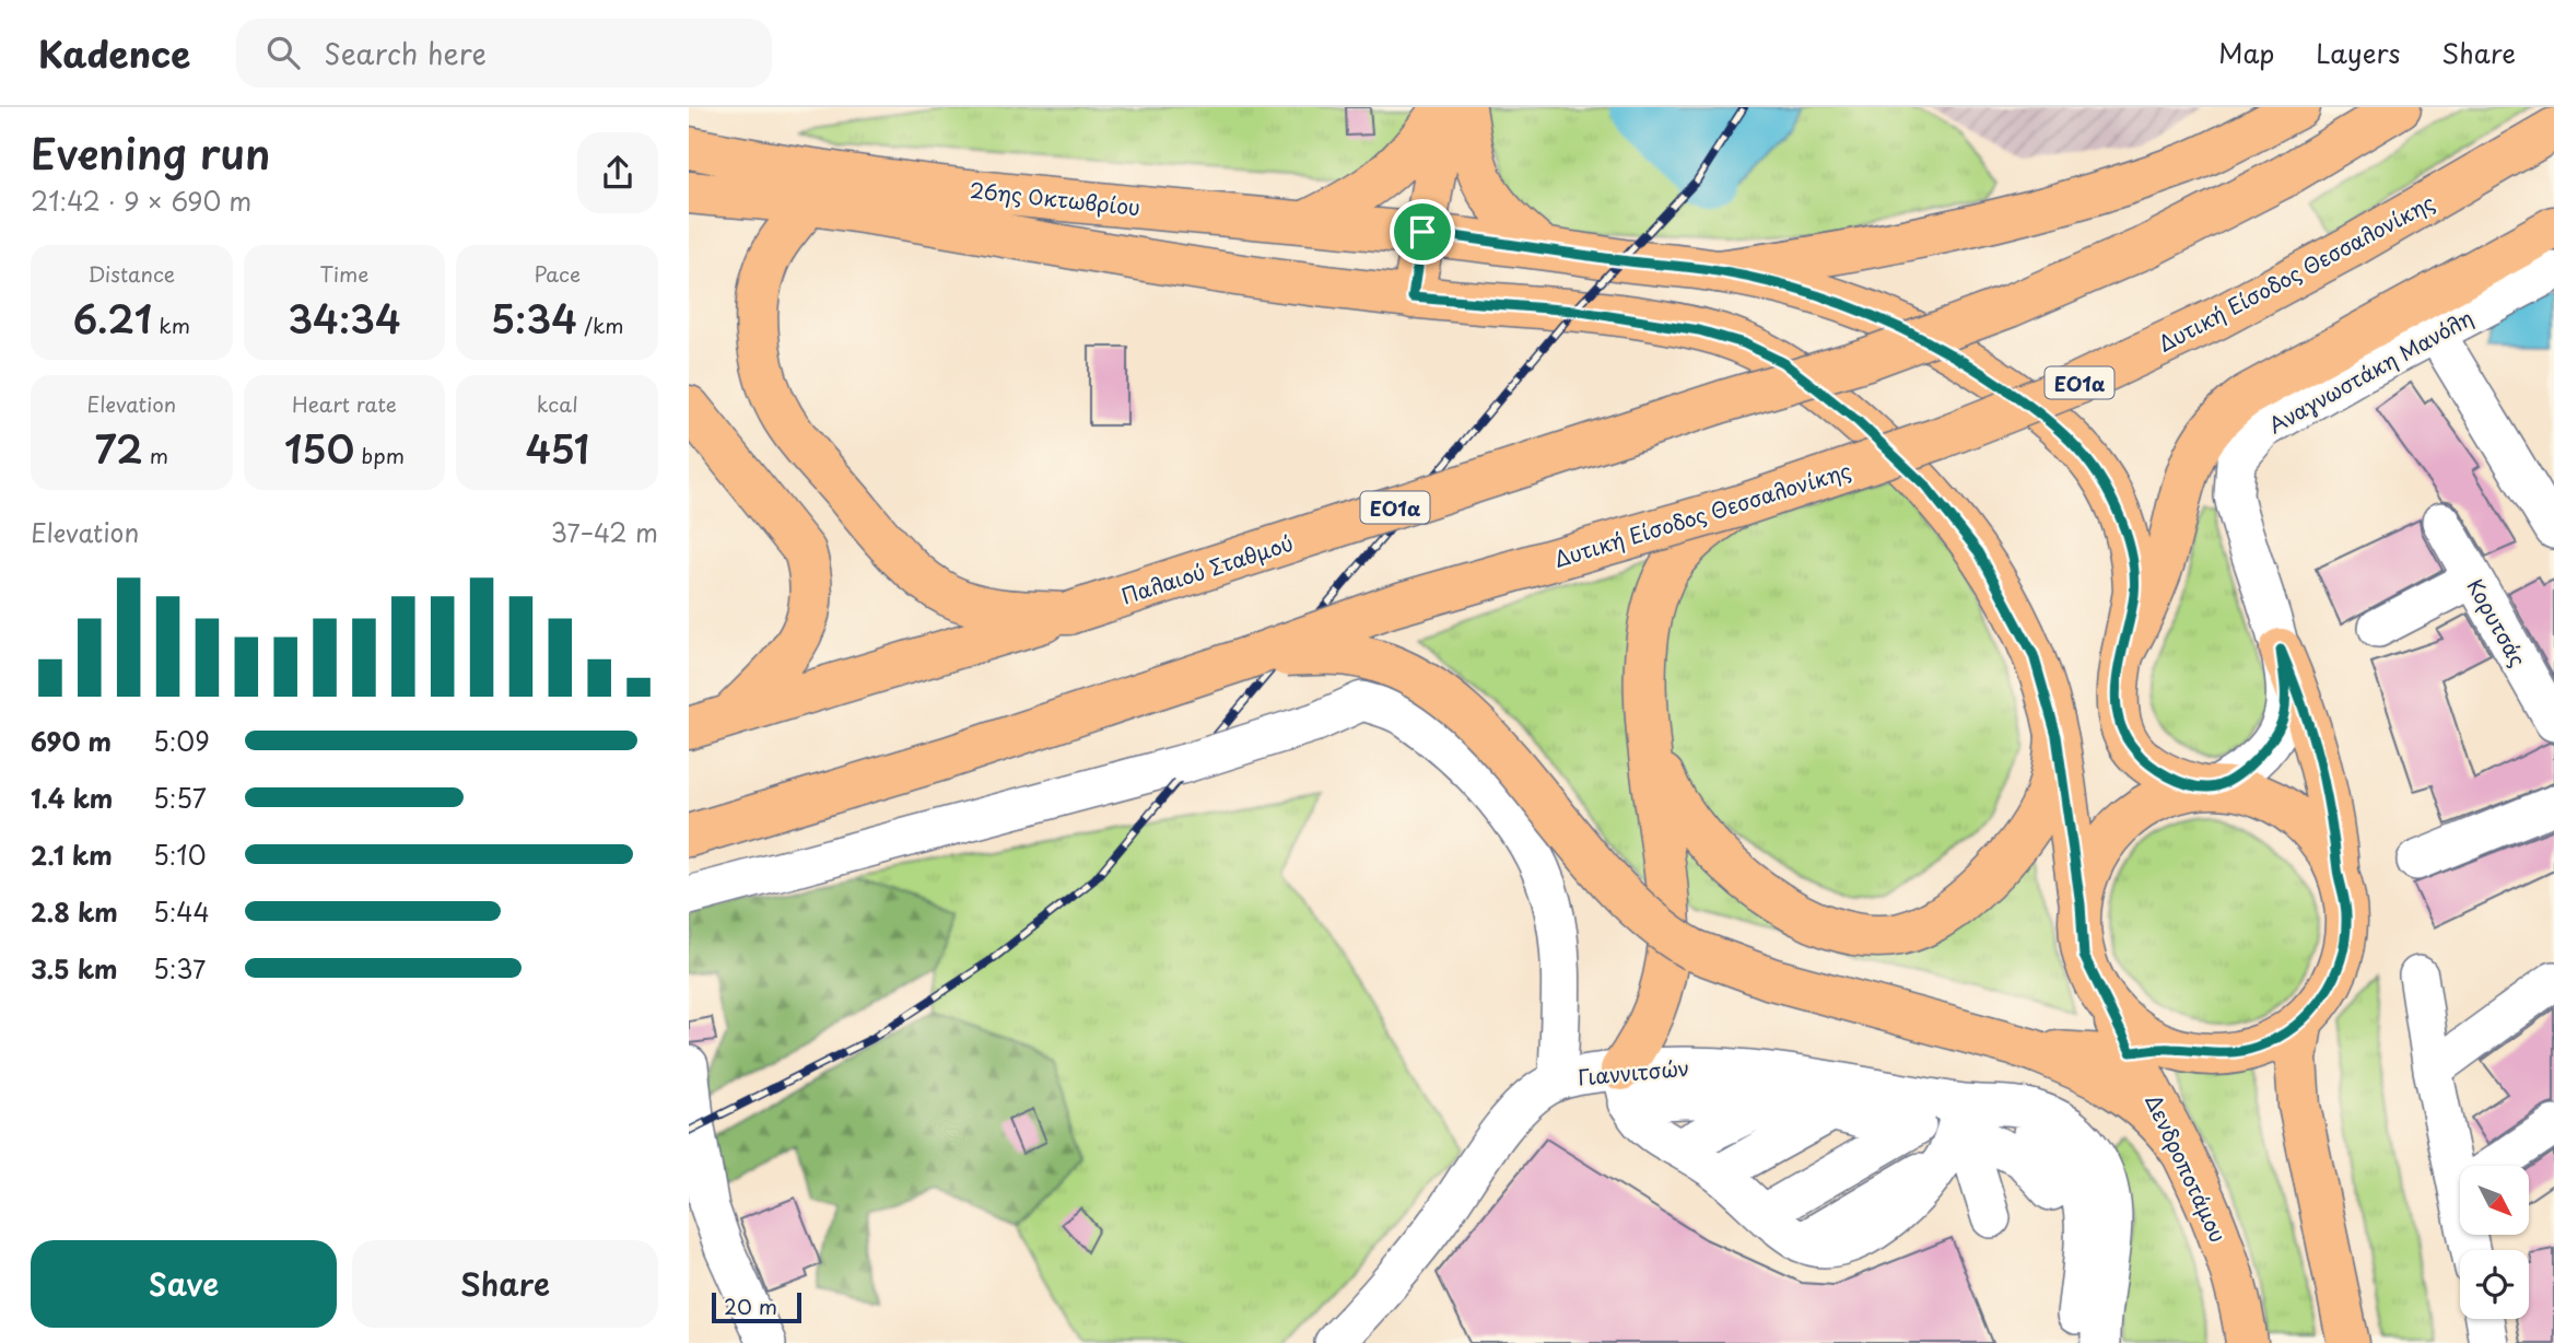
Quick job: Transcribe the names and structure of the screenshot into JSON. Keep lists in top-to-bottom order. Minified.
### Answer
{"streets":{"main road":["26ης Οκτωβρίου","Δυτική Είσοδος Θεσσαλονίκης","ΕΟ1α","Παλαιού Σταθμού","Δενδροποτάμου"],"street":["Αναγνωστάκη Μανόλη","Κορυτσάς","Γιαννιτσών"]},"crossings":[["26ης Οκτωβρίου","Δενδροποτάμου"],["Δυτική Είσοδος Θεσσαλονίκης","ΕΟ1α"],["Αναγνωστάκη Μανόλη","Δενδροποτάμου"]],"scale_bar":"20 m","north":"bottom right","page":{"header":"Kadence","search":"Search here","nav":["Map","Layers","Share"],"heading":["Evening run","21:42 · 9 × 690 m"],"stats":[["Distance","6.21 km"],["Time","34:34"],["Pace","5:34 /km"],["Elevation","72 m"],["Heart rate","150 bpm"],["kcal","451"]],"chart":["Elevation","37–42 m"],"list":[{"name":"690 m","note":"5:09"},{"name":"1.4 km","note":"5:57"},{"name":"2.1 km","note":"5:10"},{"name":"2.8 km","note":"5:44"},{"name":"3.5 km","note":"5:37"}],"buttons":["Save","Share"],"scale":"20 m"}}
